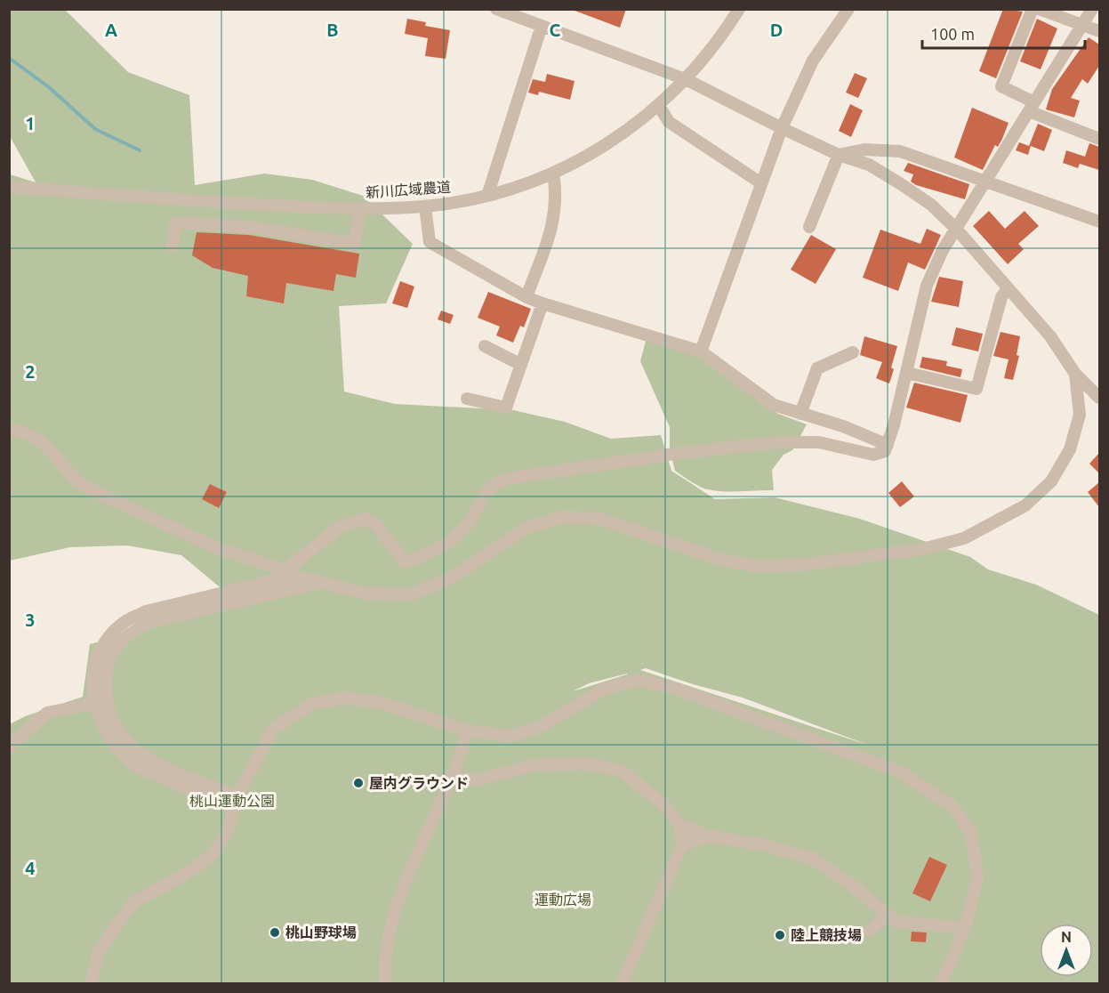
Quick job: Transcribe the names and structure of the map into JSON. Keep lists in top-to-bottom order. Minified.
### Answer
{"streets":{"street":["新川広域農道"]},"parks":["桃山運動公園","運動広場"],"places":["屋内グラウンド","桃山野球場","陸上競技場"],"scale_bar":"100 m","north":"top","grid":{"columns":["A","B","C","D"],"rows":["1","2","3","4"]}}
